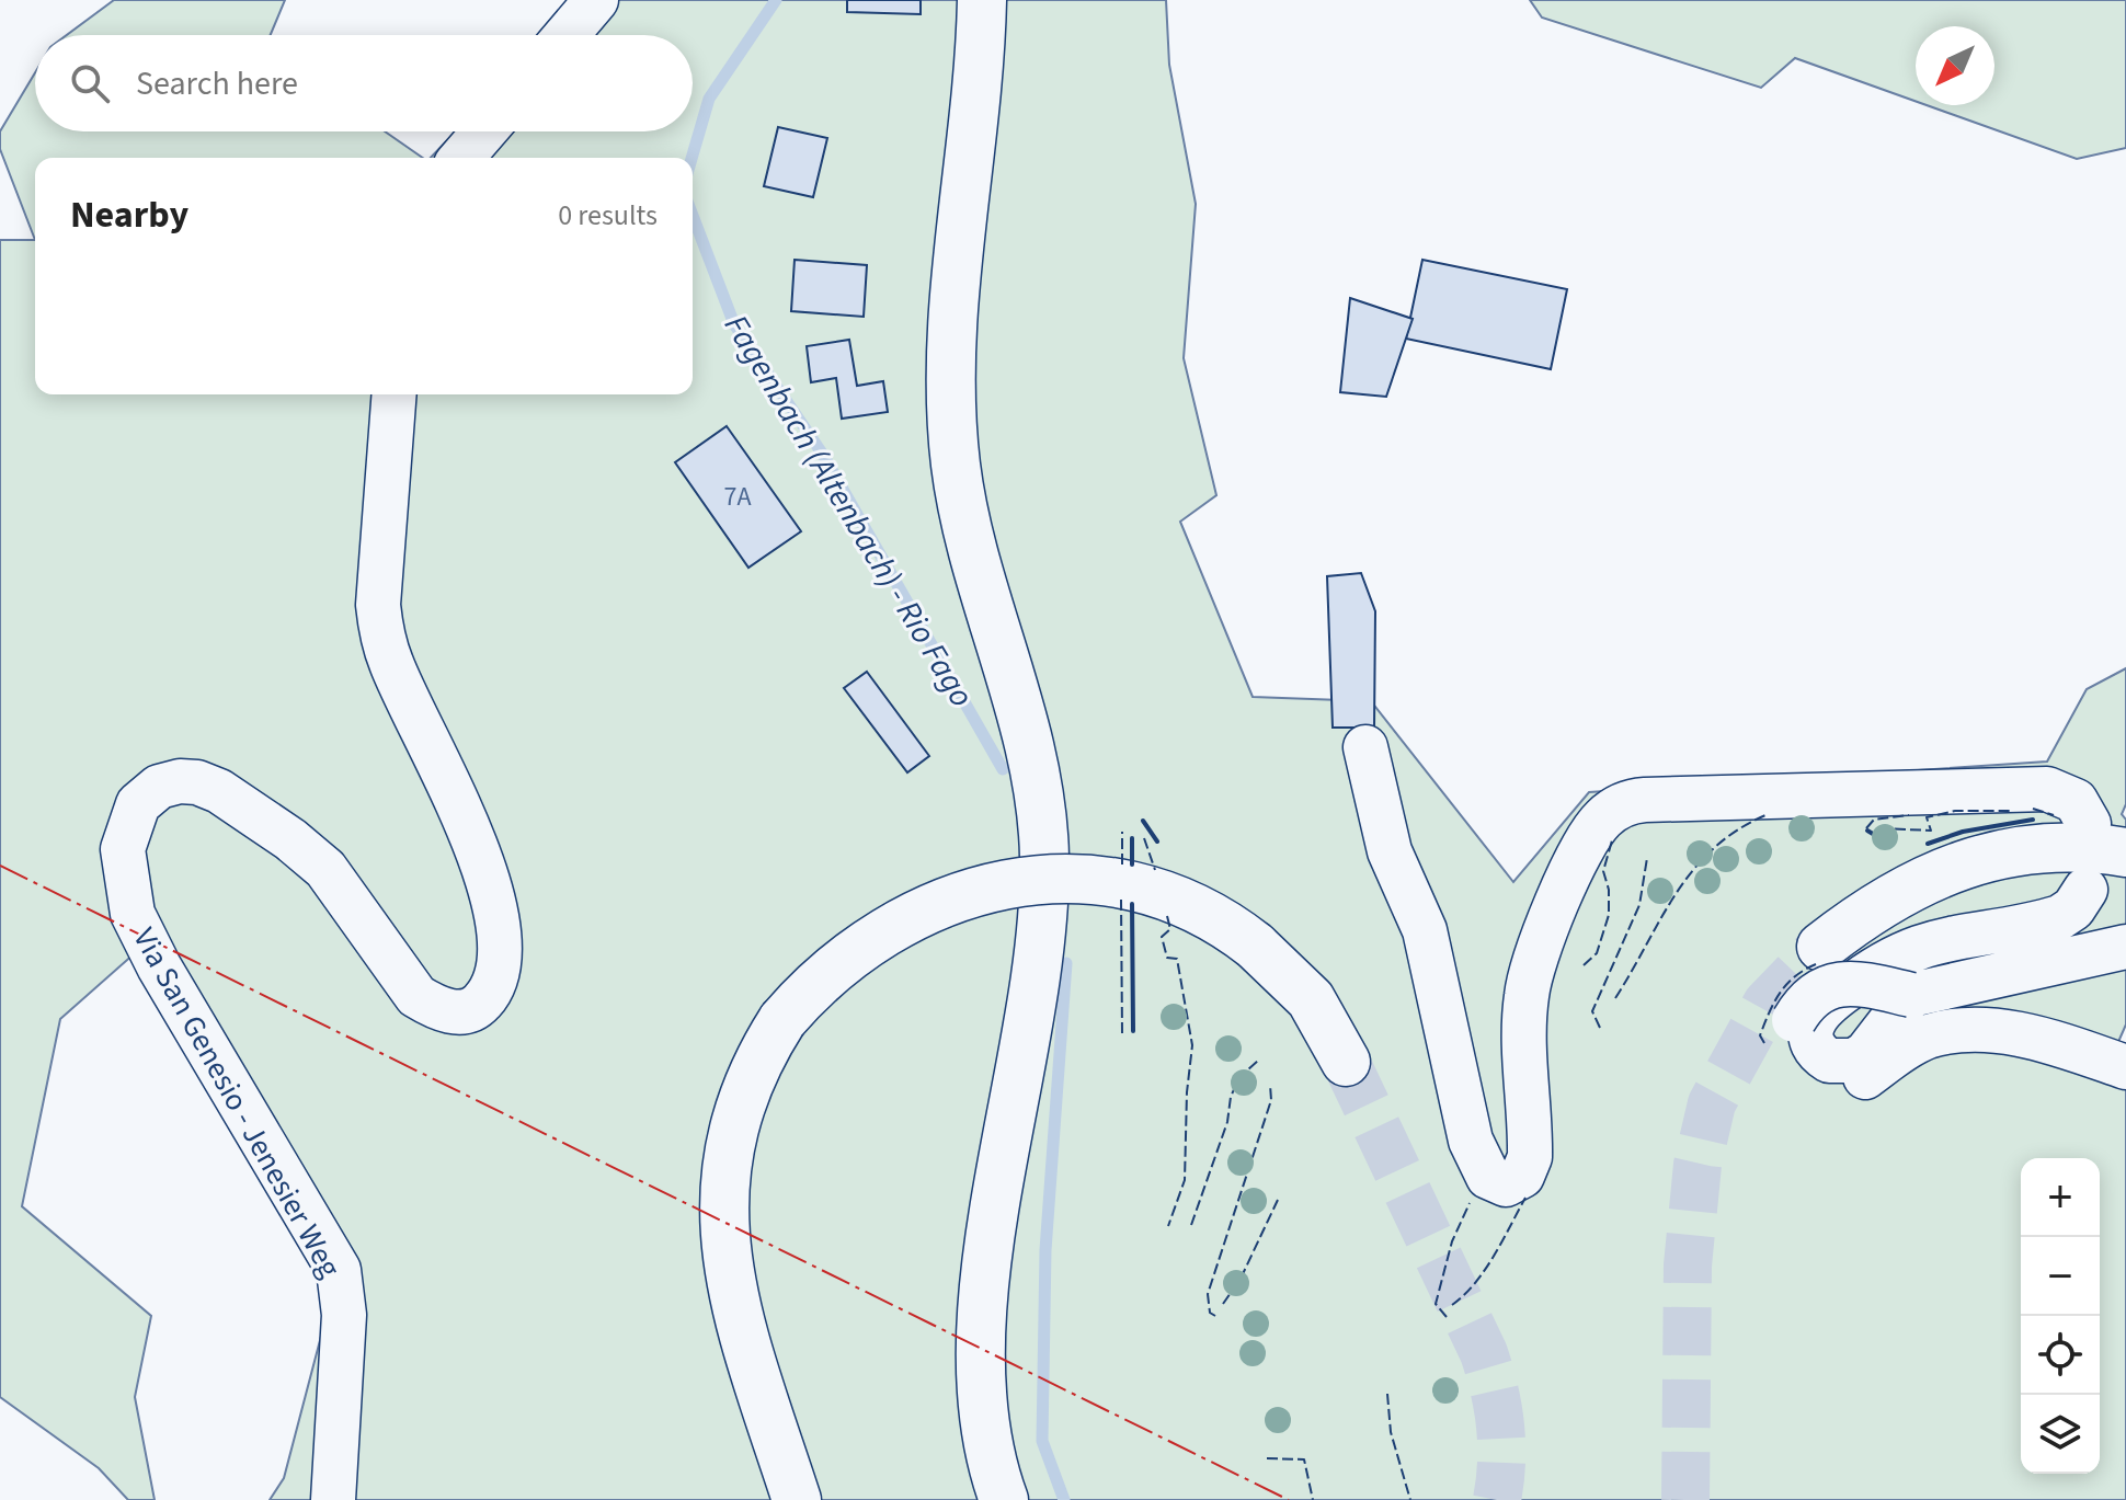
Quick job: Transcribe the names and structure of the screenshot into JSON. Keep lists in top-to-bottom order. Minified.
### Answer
{"streets":{"street":["Via San Genesio - Jenesier Weg"]},"water":["Fagenbach (Altenbach) - Rio Fago"],"house_numbers":["7A"],"north":"bottom left","page":{"search":"Search here","heading":["Nearby","0 results"],"map_buttons":["+","−"]}}
